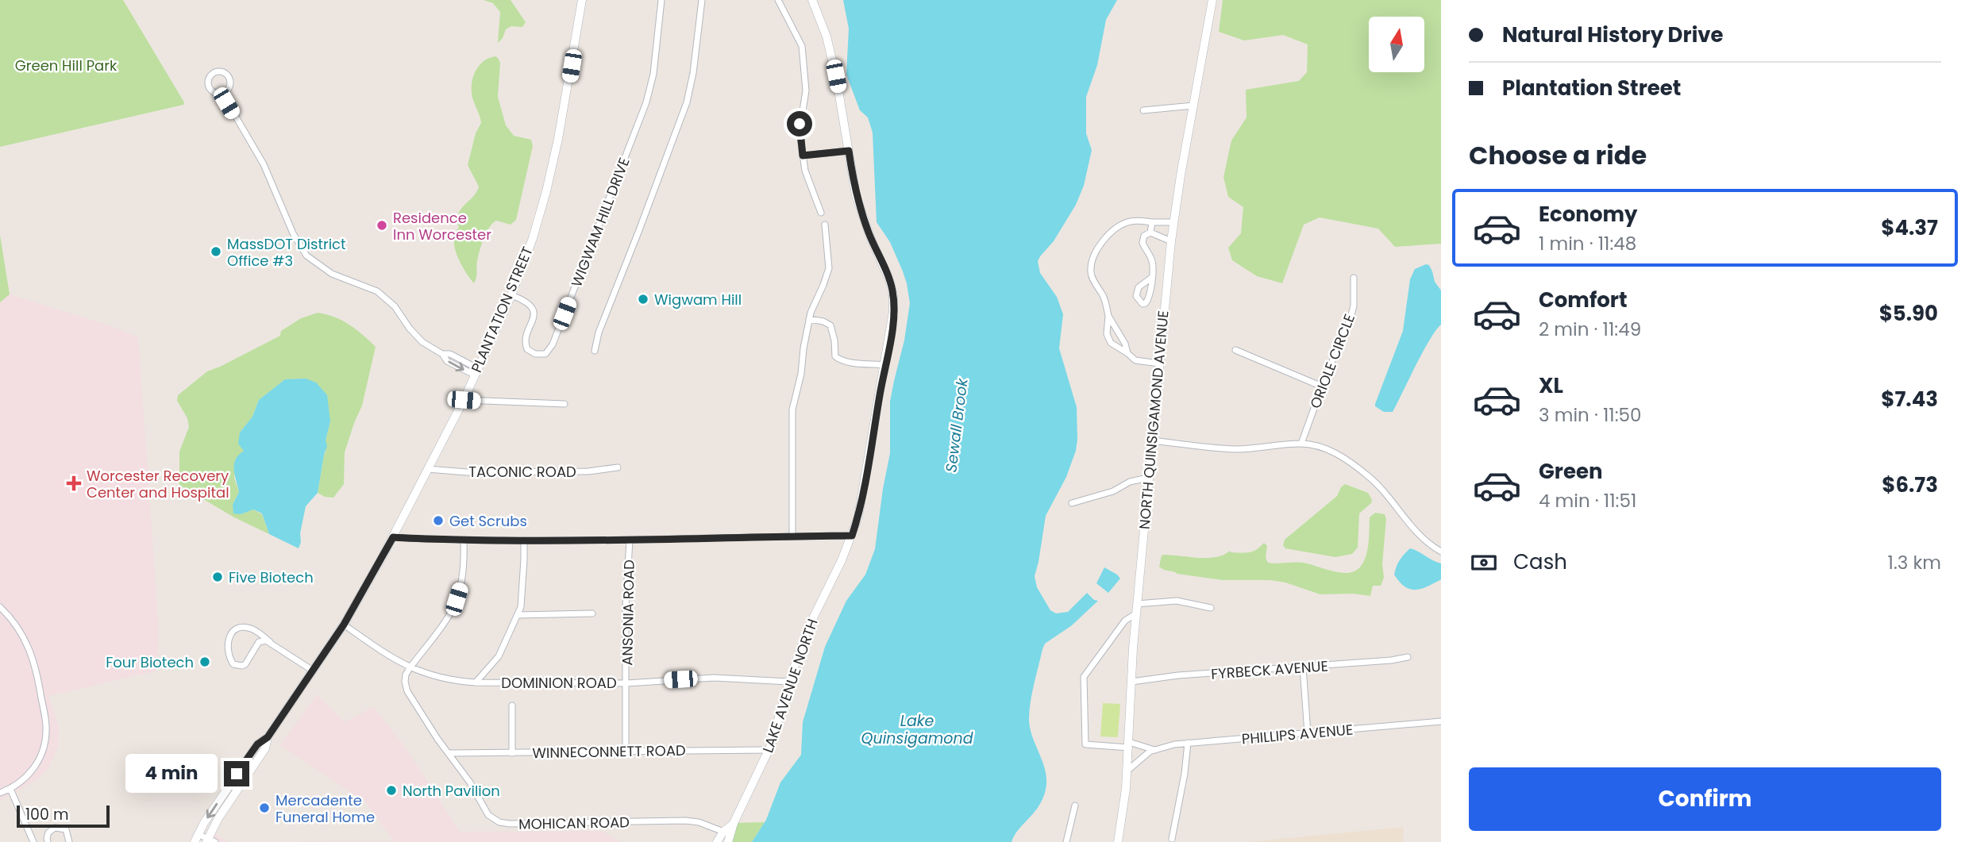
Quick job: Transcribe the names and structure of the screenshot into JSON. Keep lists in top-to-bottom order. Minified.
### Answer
{"streets":{"main road":["PLANTATION STREET","NORTH QUINSIGAMOND AVENUE","LAKE AVENUE NORTH"],"street":["WIGWAM HILL DRIVE","ORIOLE CIRCLE","TACONIC ROAD","ANSONIA ROAD","FYRBECK AVENUE","DOMINION ROAD","PHILLIPS AVENUE","WINNECONNETT ROAD","MOHICAN ROAD"]},"crossings":[["WIGWAM HILL DRIVE","PLANTATION STREET"],["PLANTATION STREET","TACONIC ROAD"],["PLANTATION STREET","DOMINION ROAD"],["NORTH QUINSIGAMOND AVENUE","FYRBECK AVENUE"],["NORTH QUINSIGAMOND AVENUE","PHILLIPS AVENUE"],["ANSONIA ROAD","DOMINION ROAD"],["ANSONIA ROAD","WINNECONNETT ROAD"],["DOMINION ROAD","LAKE AVENUE NORTH"],["DOMINION ROAD","MOHICAN ROAD"],["LAKE AVENUE NORTH","WINNECONNETT ROAD"],["LAKE AVENUE NORTH","MOHICAN ROAD"],["WINNECONNETT ROAD","MOHICAN ROAD"]],"water":["Sewall Brook","Lake Quinsigamond"],"parks":["Green Hill Park"],"places":{"other":["Residence Inn Worcester","MassDOT District Office #3","Wigwam Hill","Get Scrubs","Five Biotech","Four Biotech","North Pavilion","Mercadente Funeral Home"],"health":["Worcester Recovery Center and Hospital"]},"scale_bar":"100 m","north":"top","page":{"banner":["Natural History Drive","Plantation Street"],"heading":"Choose a ride","list":[{"name":"Economy","note":"1 min · 11:48","value":"$4.37"},{"name":"Comfort","note":"2 min · 11:49","value":"$5.90"},{"name":"XL","note":"3 min · 11:50","value":"$7.43"},{"name":"Green","note":"4 min · 11:51","value":"$6.73"}],"pay":["Cash","1.3 km"],"bubble":"4 min","buttons":"Confirm","scale":"100 m"}}
